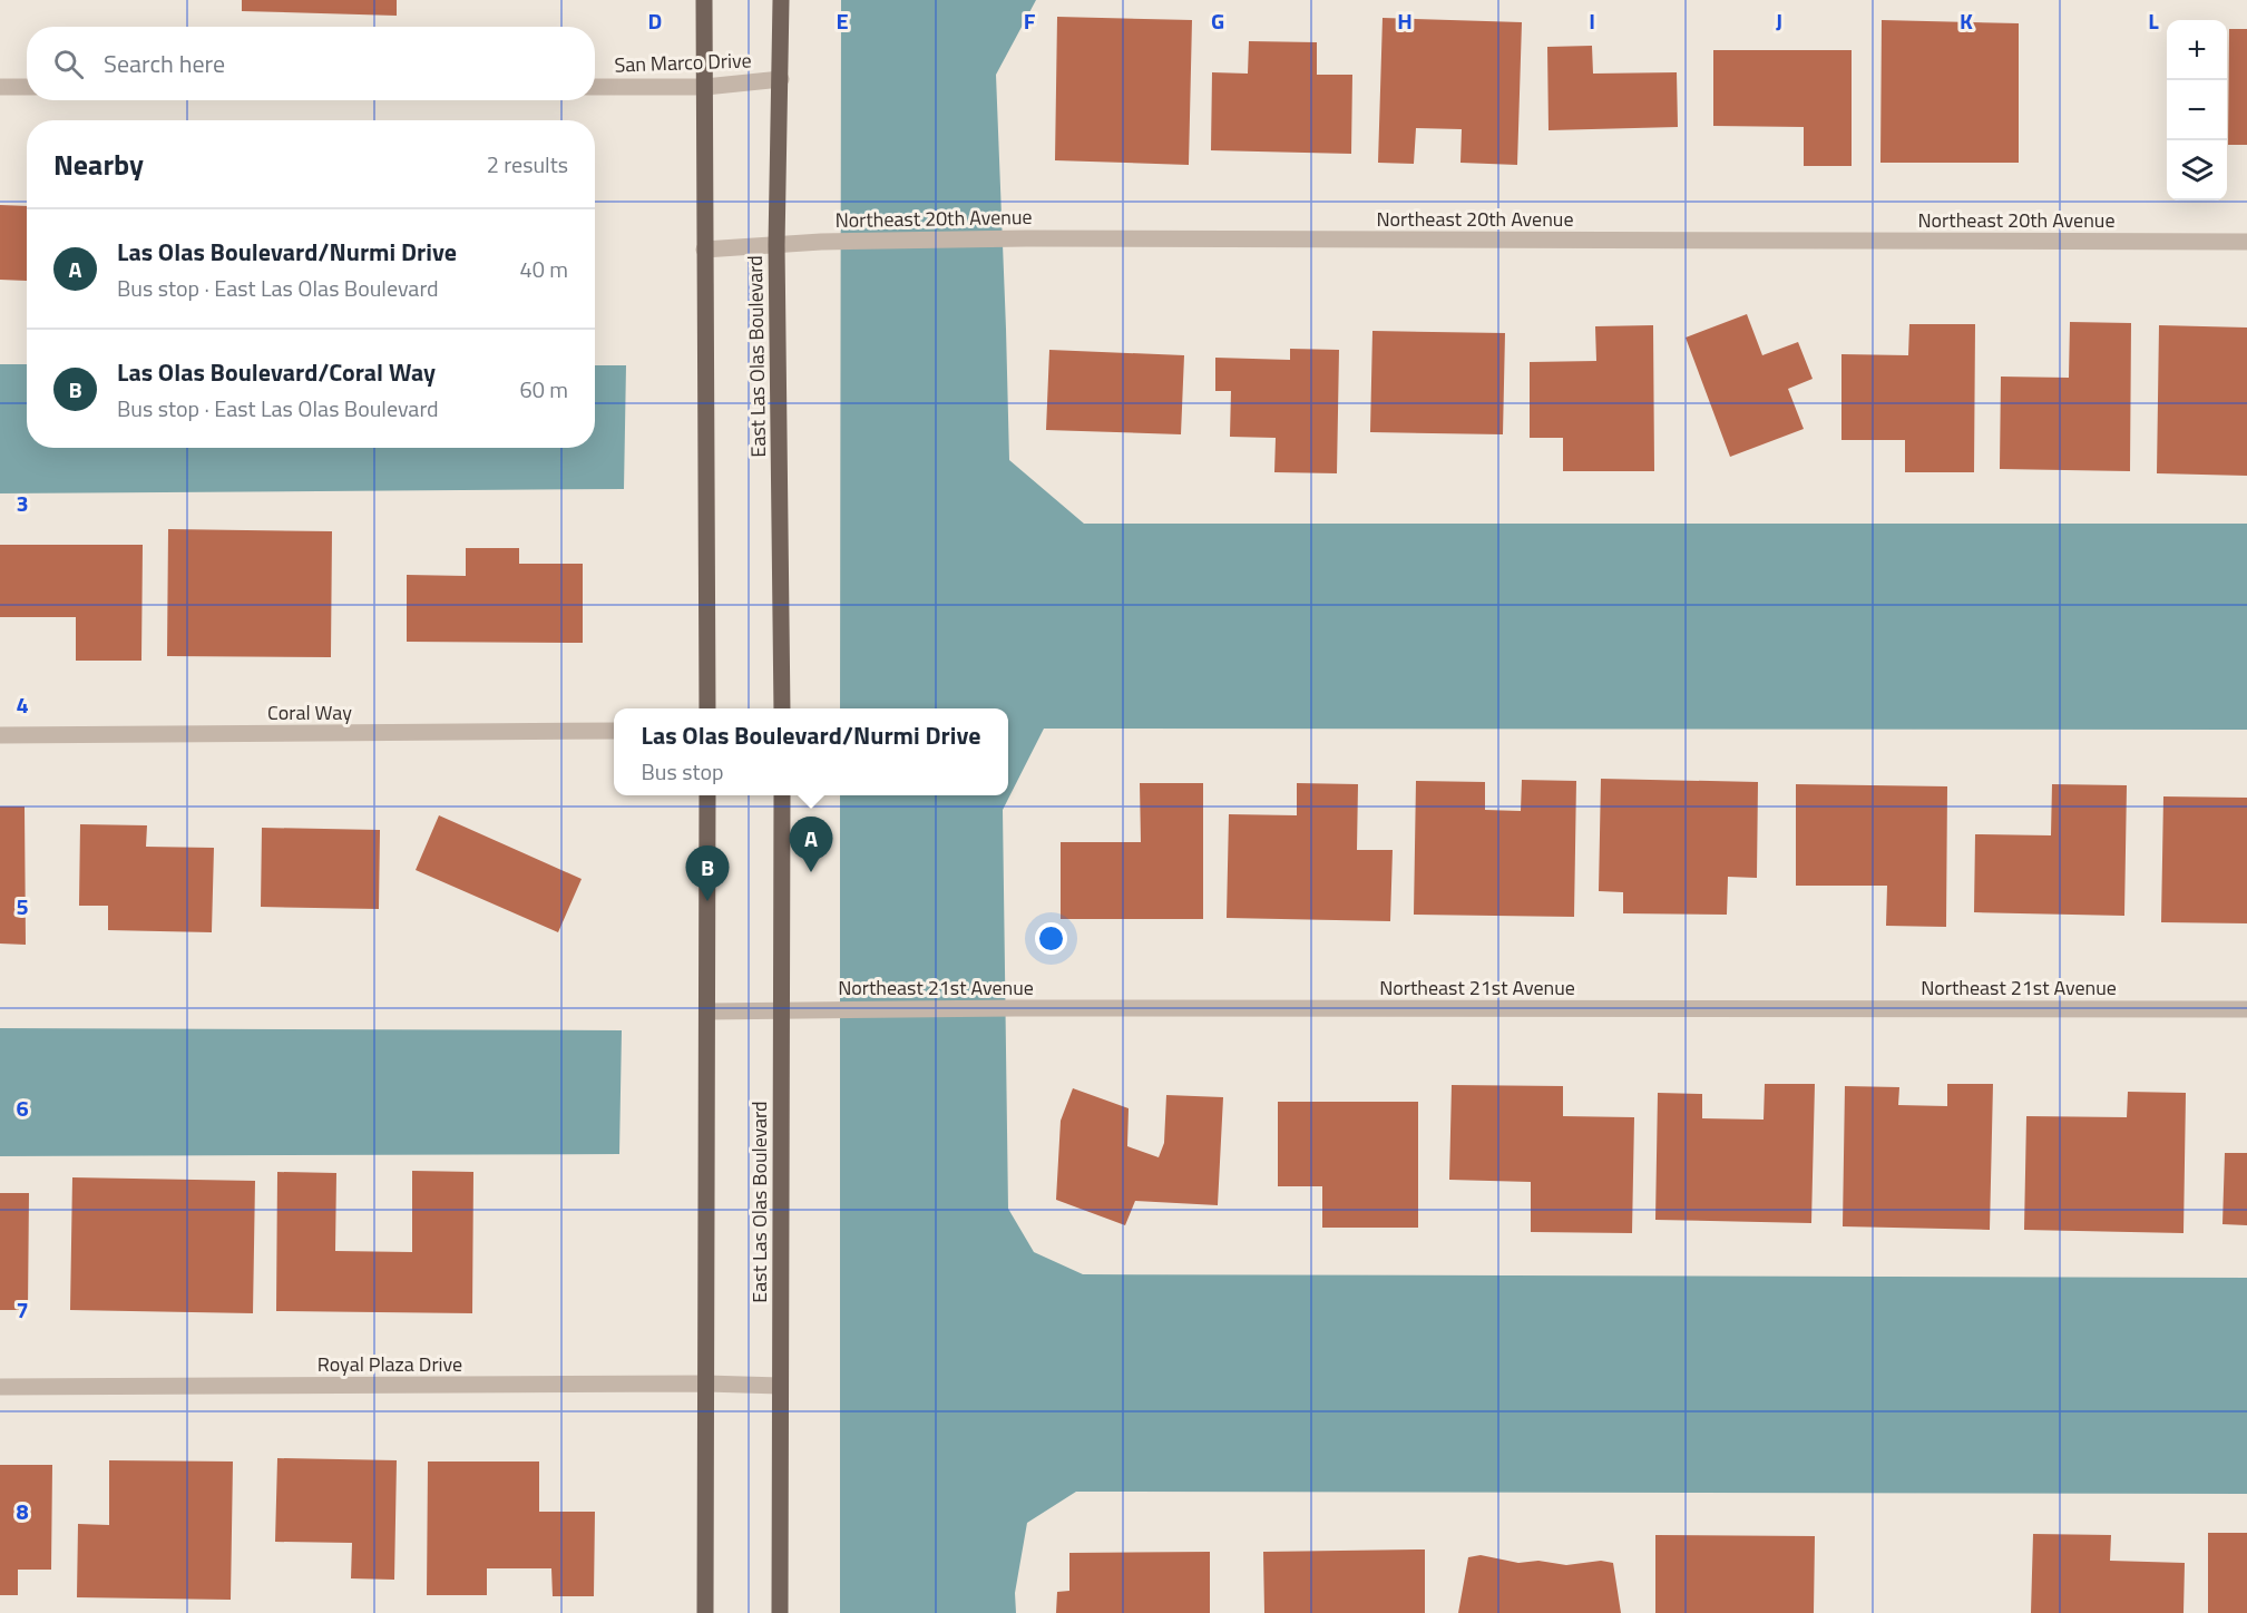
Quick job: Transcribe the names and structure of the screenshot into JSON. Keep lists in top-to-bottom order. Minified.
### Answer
{"streets":{"main road":["East Las Olas Boulevard"],"street":["San Marco Drive","Northeast 20th Avenue","Coral Way","Northeast 21st Avenue","Royal Plaza Drive"]},"crossings":[["San Marco Drive","East Las Olas Boulevard"],["Northeast 20th Avenue","East Las Olas Boulevard"],["East Las Olas Boulevard","Northeast 21st Avenue"],["East Las Olas Boulevard","Royal Plaza Drive"]],"page":{"map_buttons":["+","−"],"search":"Search here","heading":["Nearby","2 results"],"list":[{"mark":"A","name":"Las Olas Boulevard/Nurmi Drive","note":"Bus stop · East Las Olas Boulevard","value":"40 m"},{"mark":"B","name":"Las Olas Boulevard/Coral Way","note":"Bus stop · East Las Olas Boulevard","value":"60 m"}],"popup":["Las Olas Boulevard/Nurmi Drive","Bus stop"],"pins":["A","B"]},"grid":{"columns":["D","E","F","G","H","I","J","K","L"],"rows":["3","4","5","6","7","8"]}}
